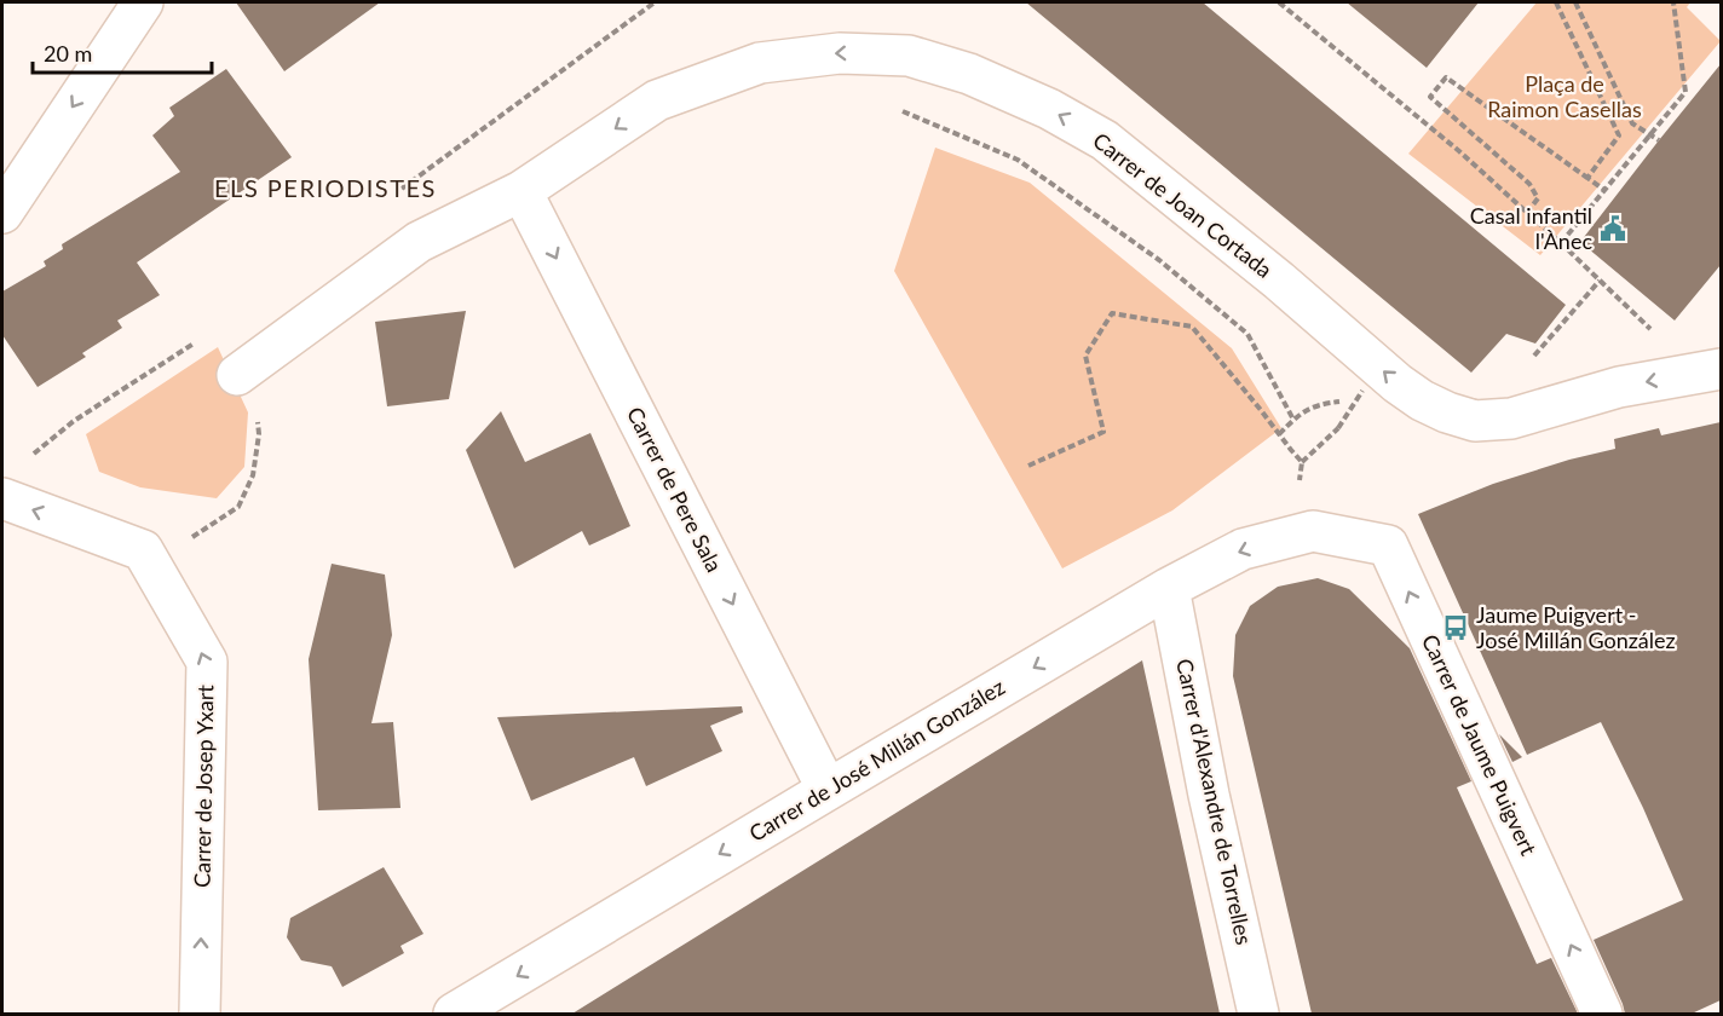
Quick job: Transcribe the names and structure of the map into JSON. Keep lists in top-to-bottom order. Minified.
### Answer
{"streets":{"street":["Carrer de Joan Cortada","Carrer de Pere Sala","Carrer de Jaume Puigvert","Carrer de José Millán González","Carrer de Josep Yxart","Carrer d'Alexandre de Torrelles"]},"crossings":[["Carrer de Joan Cortada","Carrer de Pere Sala"],["Carrer de Pere Sala","Carrer de José Millán González"],["Carrer de Jaume Puigvert","Carrer de José Millán González"],["Carrer de José Millán González","Carrer d'Alexandre de Torrelles"]],"one_way":["Carrer de Joan Cortada","Carrer de Pere Sala","Carrer de Jaume Puigvert","Carrer de José Millán González","Carrer de Josep Yxart"],"districts":["ELS PERIODISTES"],"parks":["Plaça de Raimon Casellas"],"places":{"public building":["Casal infantil l'Ànec"],"bus stop":["Jaume Puigvert - José Millán González"]},"scale_bar":"20 m"}
